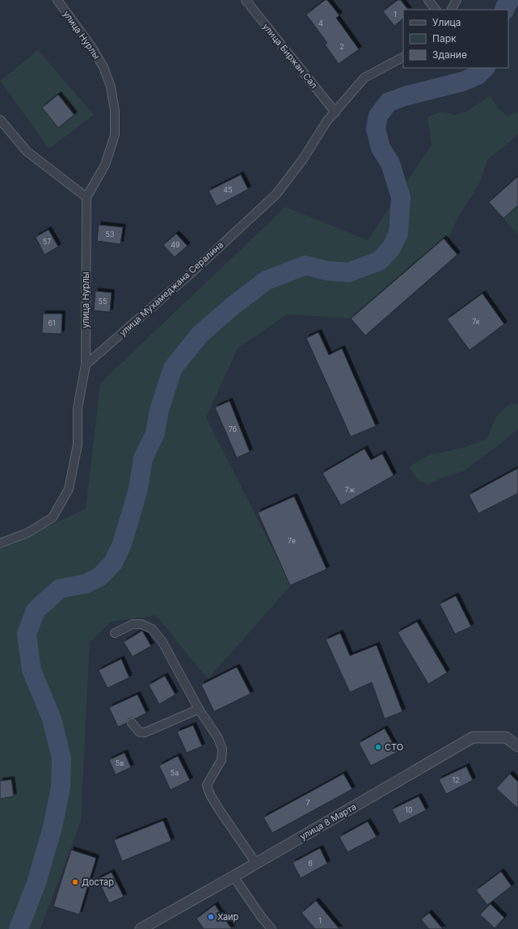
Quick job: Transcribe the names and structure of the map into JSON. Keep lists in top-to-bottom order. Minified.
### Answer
{"streets":{"street":["улица Нурлы","улица Биржан Сал","улица Мухамеджана Сералина","улица 8 Марта"]},"crossings":[["улица Нурлы","улица Мухамеджана Сералина"],["улица Биржан Сал","улица Мухамеджана Сералина"]],"places":["СТО","Достар","Хаир"],"house_numbers":["1","4","2","45","53","57","49","55","7к","61","7б","7ж","7е","5в","5а","12","7","10","6","1"],"legend":["Улица","Парк","Здание"]}
